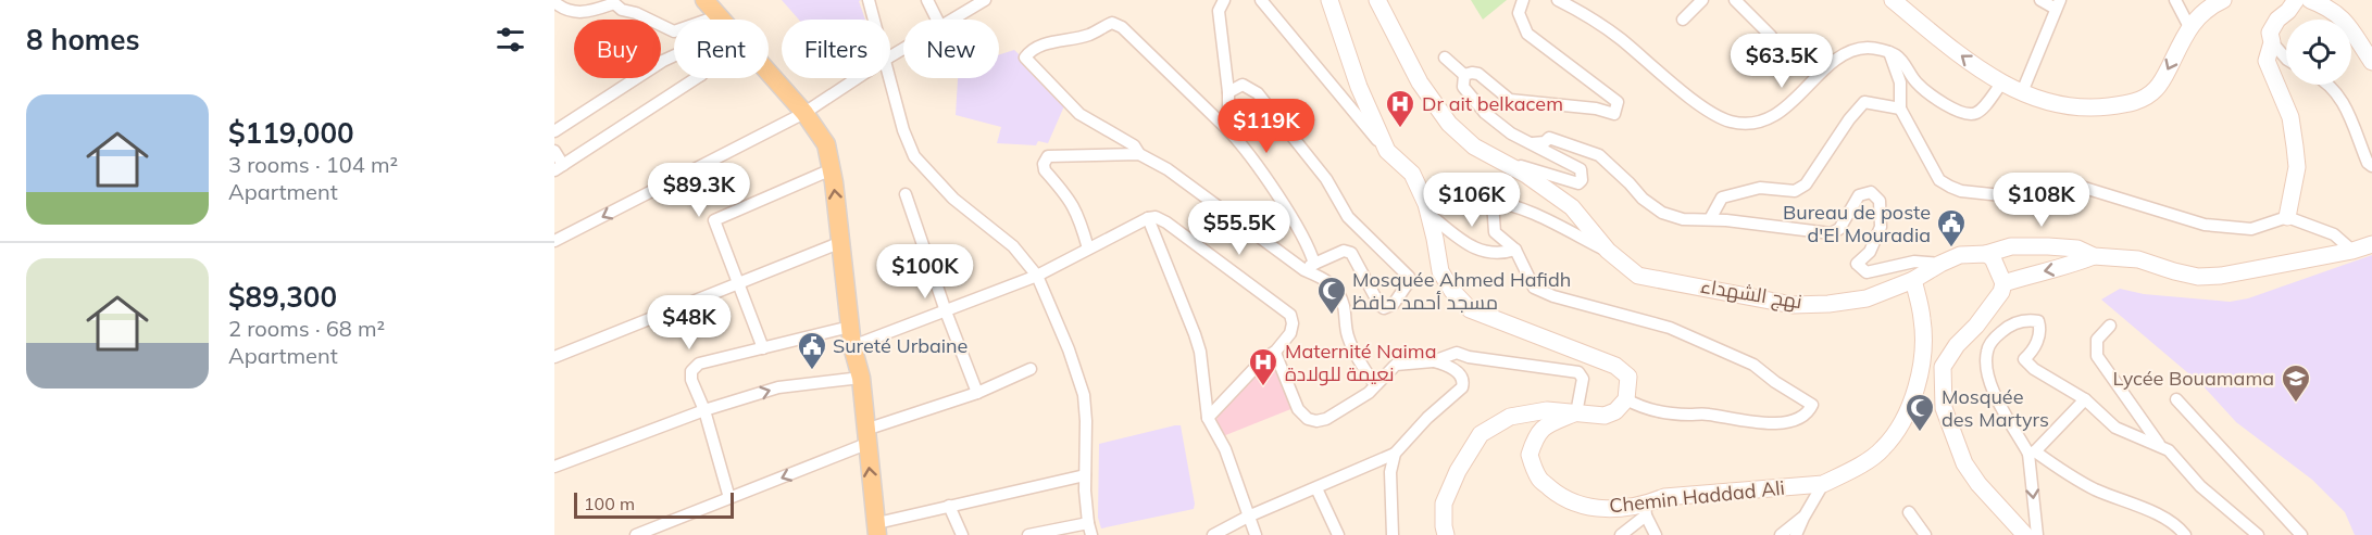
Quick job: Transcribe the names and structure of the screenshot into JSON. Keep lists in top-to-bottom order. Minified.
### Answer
{"streets":{"street":["نهج الشهداء","Chemin Haddad Ali"]},"crossings":[["نهج الشهداء","Chemin Haddad Ali"]],"places":{"hospital":["Dr ait belkacem","Maternité Naima نعيمة للولادة"],"public building":["Bureau de poste d'El Mouradia","Sureté Urbaine"],"mosque":["Mosquée Ahmed Hafidh مسجد أحمد حافظ","Mosquée des Martyrs"],"school or university":["Lycée Bouamama"]},"scale_bar":"100 m","page":{"heading":"8 homes","chip":["Buy","Rent","Filters","New"],"price":["$63.5K","$119K","$89.3K","$106K","$108K","$55.5K","$100K","$48K"],"list":[{"name":"$119,000","note":"3 rooms · 104 m² · Apartment"},{"name":"$89,300","note":"2 rooms · 68 m² · Apartment"}],"scale":"100 m"}}
